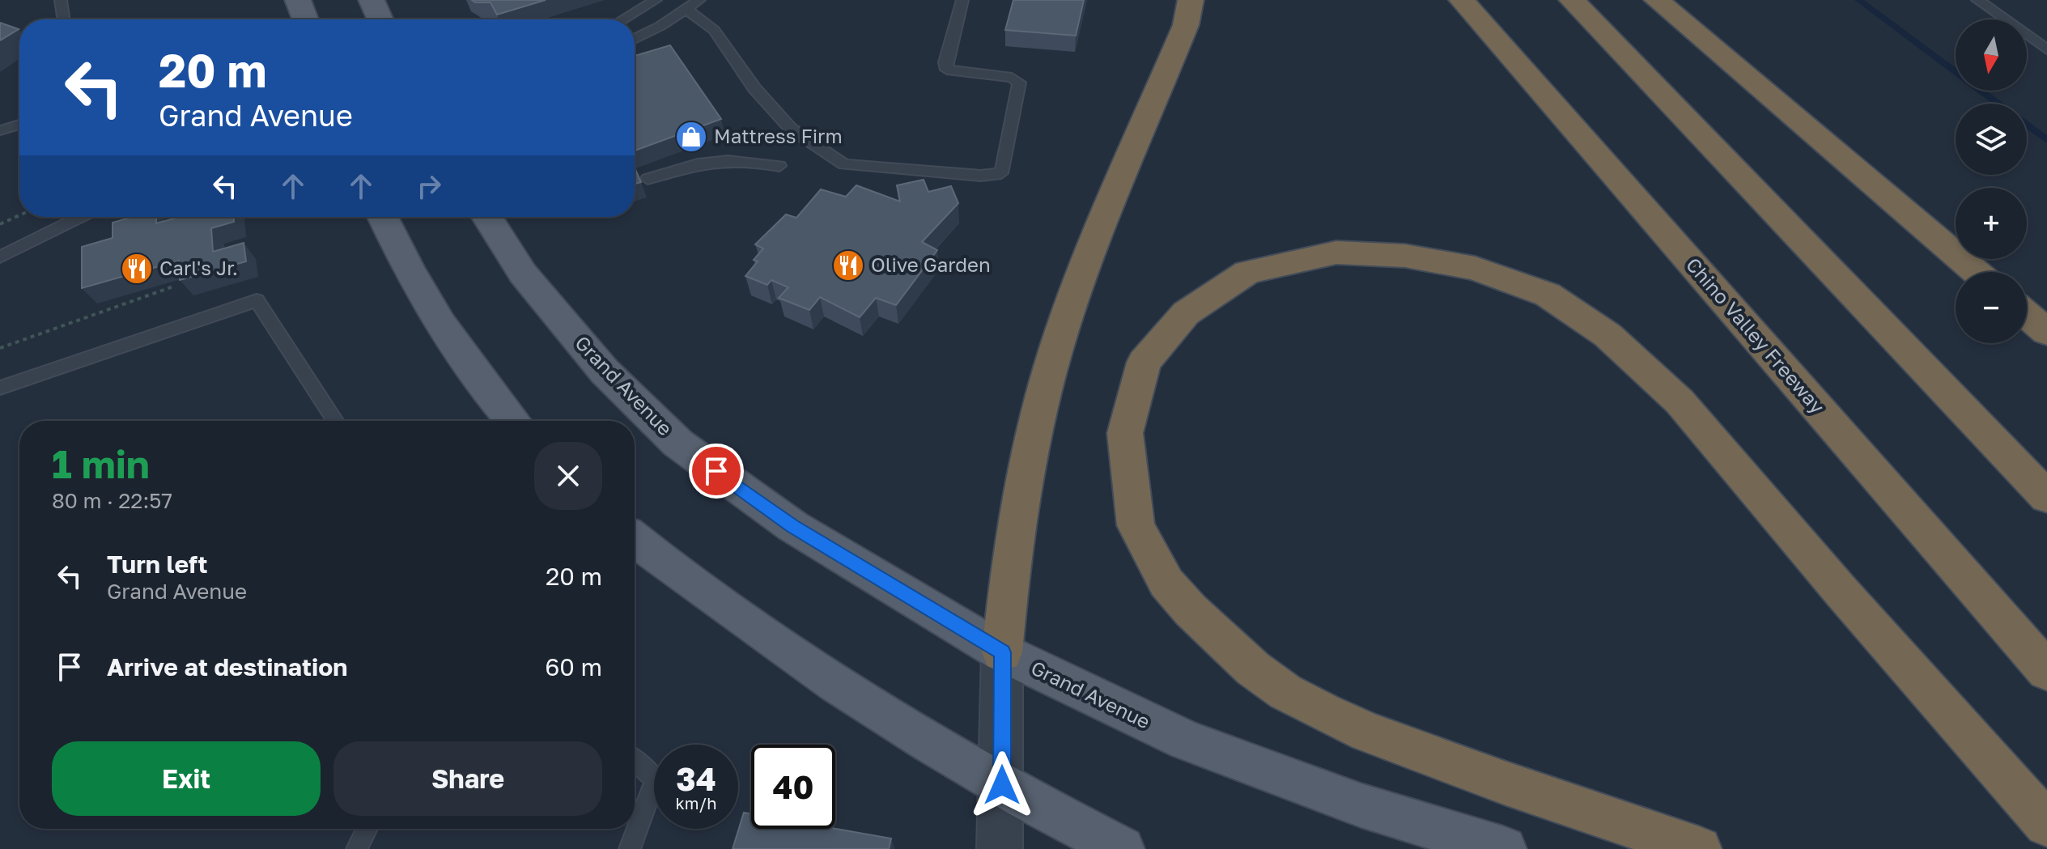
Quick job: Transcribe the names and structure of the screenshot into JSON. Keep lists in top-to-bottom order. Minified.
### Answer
{"streets":{"highway":["Chino Valley Freeway"],"main road":["Grand Avenue"]},"places":{"shop":["Mattress Firm"],"restaurant":["Olive Garden","Carl's Jr."]},"north":"bottom","page":{"map_buttons":["+","−"],"turn":["20 m","Grand Avenue"],"heading":["1 min","80 m · 22:57"],"list":[{"name":"Turn left","note":"Grand Avenue","value":"20 m"},{"name":"Arrive at destination","value":"60 m"}],"buttons":["Exit","Share"],"speed":"34 km/h","limit":"40"}}
